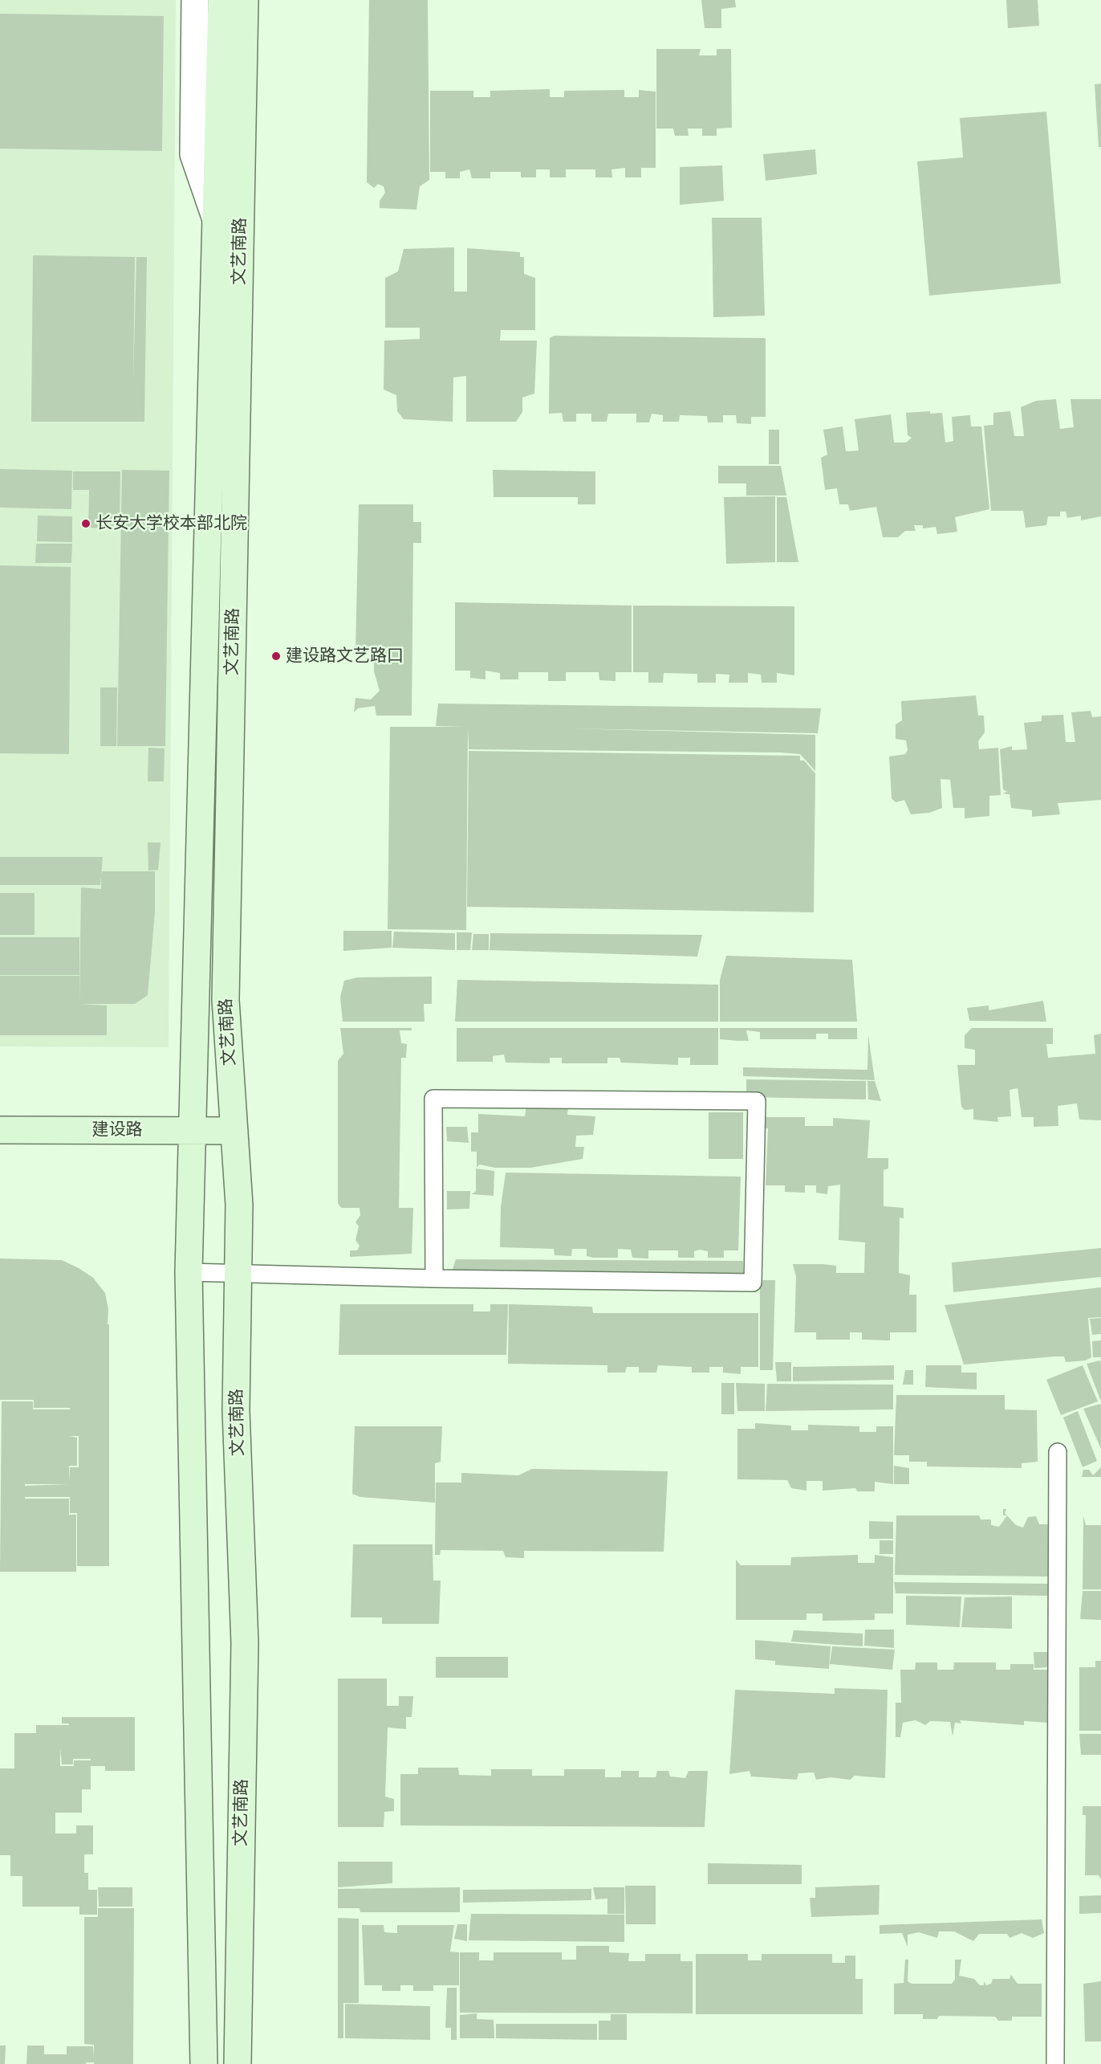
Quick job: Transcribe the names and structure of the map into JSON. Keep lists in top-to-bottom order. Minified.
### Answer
{"streets":{"main road":["文艺南路","建设路"]},"crossings":[["文艺南路","建设路"]],"places":["长安大学校本部北院","建设路文艺路口"]}
